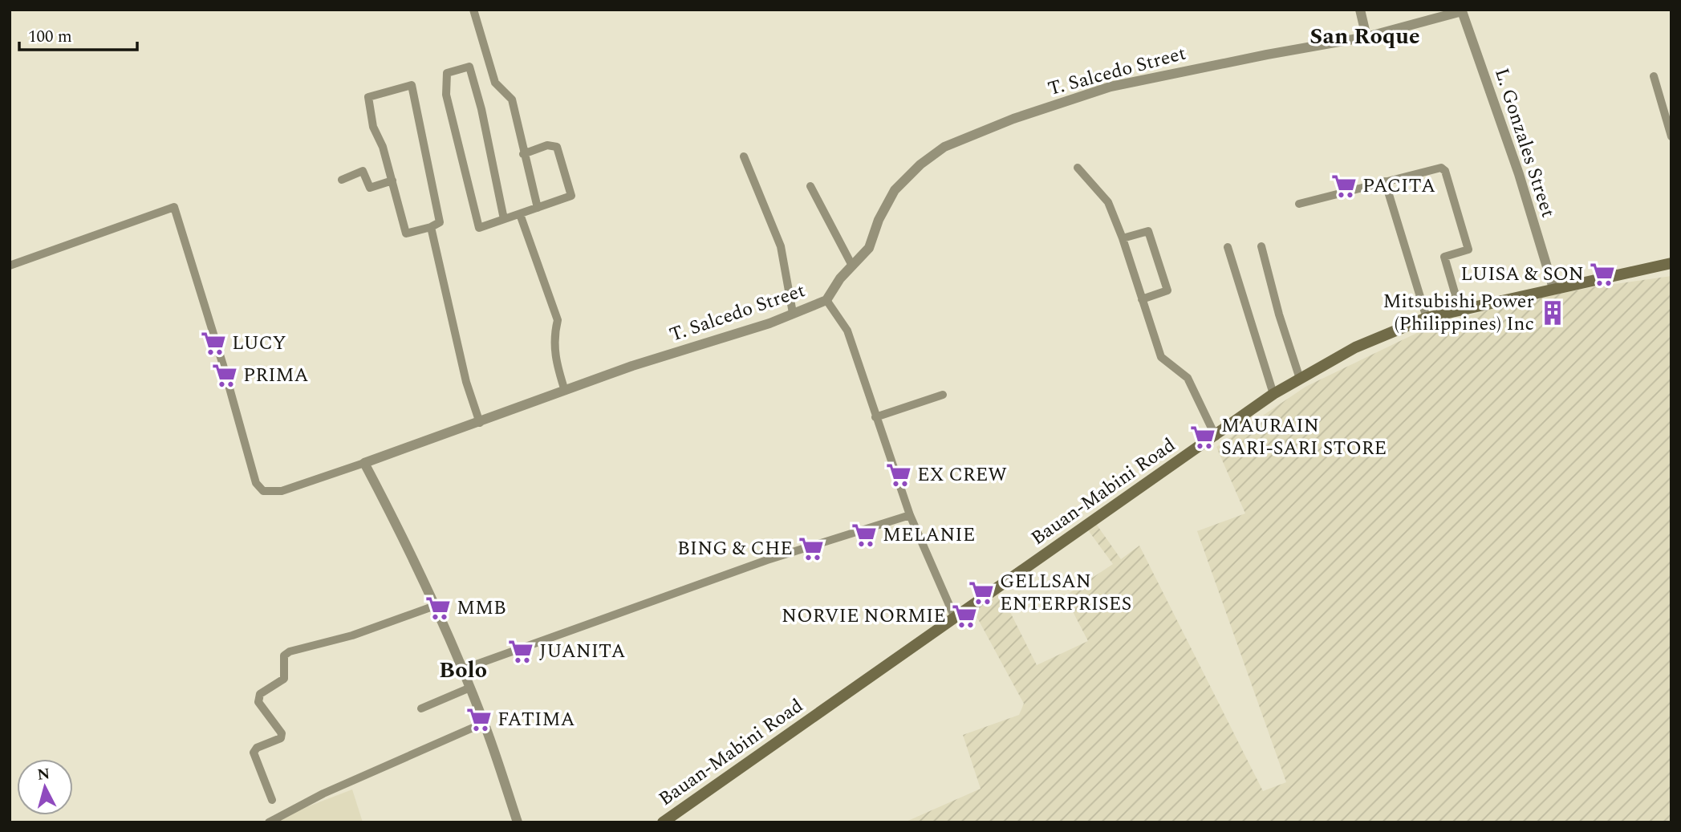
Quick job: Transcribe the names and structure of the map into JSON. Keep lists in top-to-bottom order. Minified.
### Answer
{"streets":{"main road":["Bauan-Mabini Road"],"street":["T. Salcedo Street","L. Gonzales Street"]},"crossings":[["T. Salcedo Street","L. Gonzales Street"],["L. Gonzales Street","Bauan-Mabini Road"]],"districts":["San Roque","Bolo"],"places":{"supermarket":["PACITA","LUISA & SON","LUCY","PRIMA","MAURAIN SARI-SARI STORE","EX CREW","MELANIE","BING & CHE","GELLSAN ENTERPRISES","MMB","NORVIE NORMIE","JUANITA","FATIMA"],"building":["Mitsubishi Power (Philippines) Inc"]},"scale_bar":"100 m","north":"top"}
